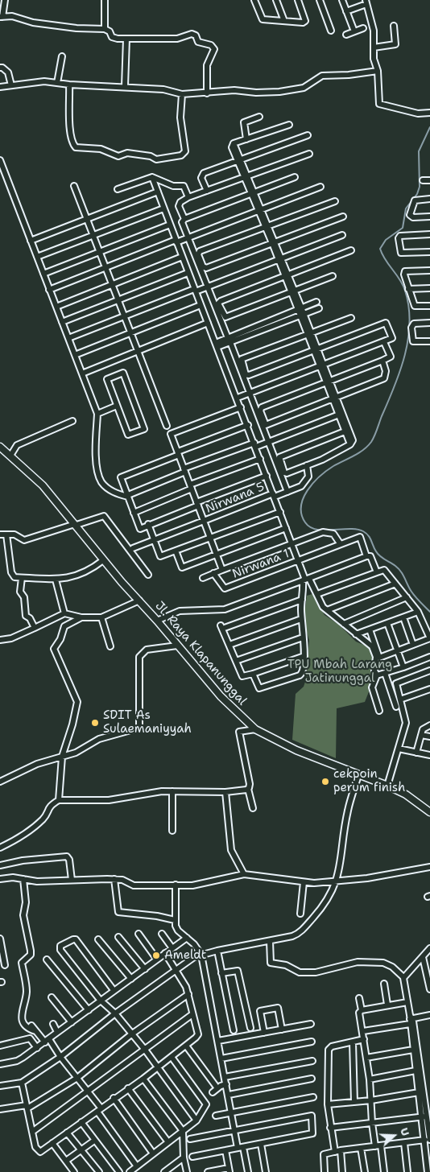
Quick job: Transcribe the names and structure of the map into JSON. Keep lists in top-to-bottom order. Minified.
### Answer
{"streets":{"street":["Nirwana 5","Nirwana 1","Jl. Raya Klapanunggal"]},"parks":["TPU Mbah Larang Jatinunggal"],"places":["SDIT As Sulaemaniyyah","cekpoin perum finish","Ameldt"],"north":"right"}
